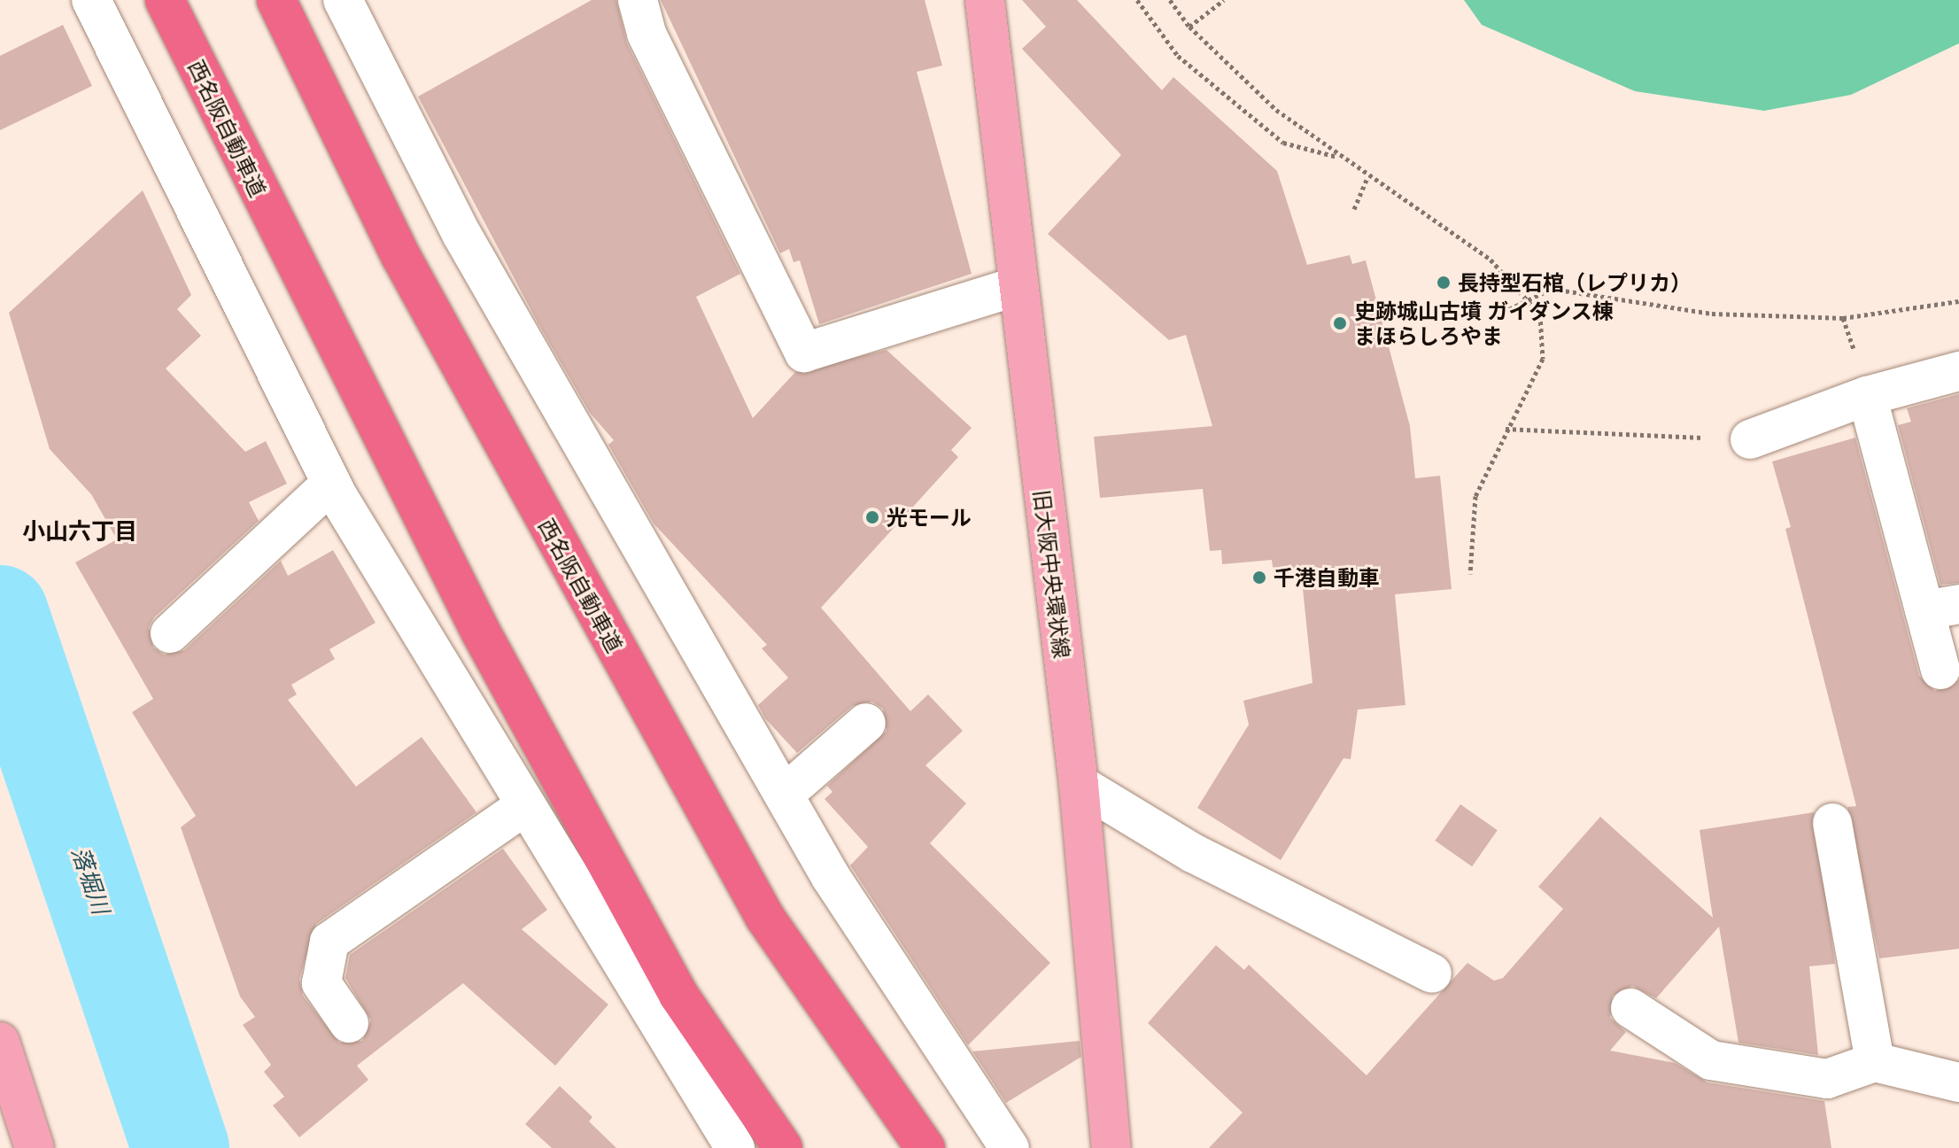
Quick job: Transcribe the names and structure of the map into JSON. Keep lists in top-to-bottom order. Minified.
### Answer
{"streets":{"highway":["西名阪自動車道"],"main road":["旧大阪中央環状線"]},"districts":["小山六丁目"],"water":["落堀川"],"places":["長持型石棺（レプリカ）","史跡城山古墳 ガイダンス棟 まほらしろやま","光モール","千港自動車"]}
